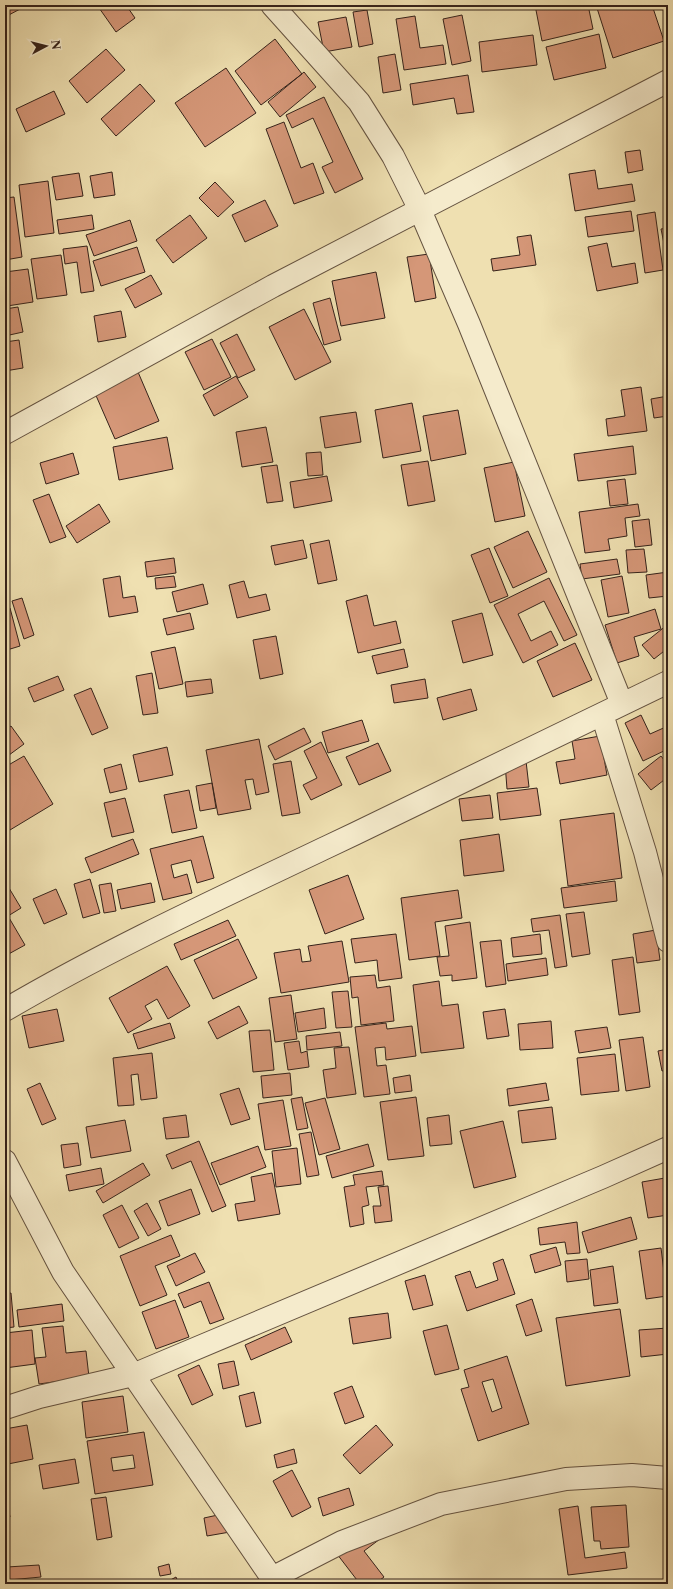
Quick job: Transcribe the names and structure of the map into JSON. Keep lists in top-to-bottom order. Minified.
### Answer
{"north":"right"}
